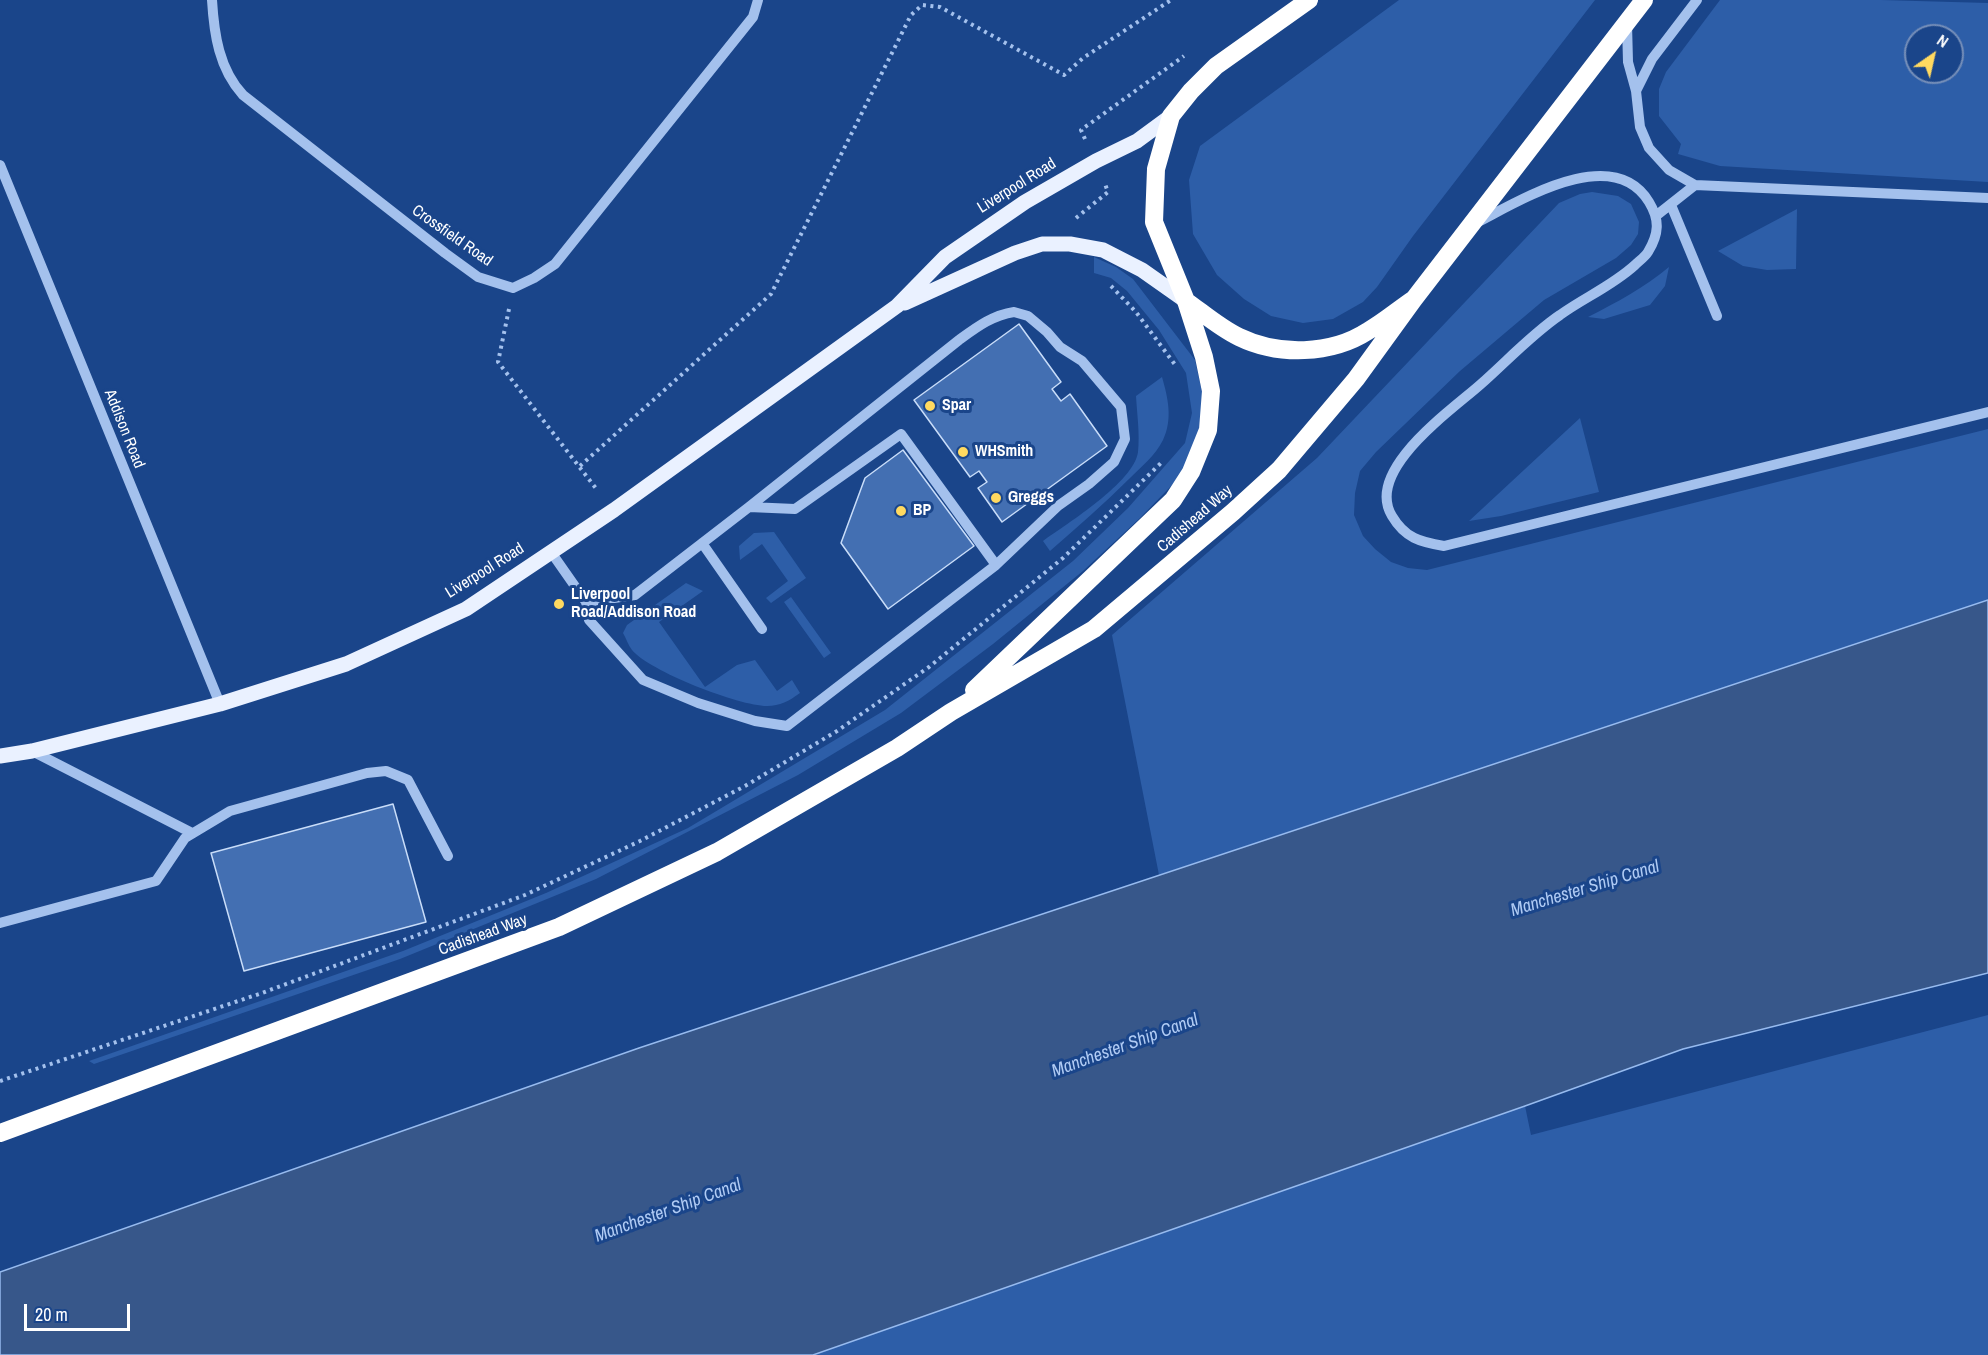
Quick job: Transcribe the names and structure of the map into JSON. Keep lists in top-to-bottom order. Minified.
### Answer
{"streets":{"highway":["Cadishead Way"],"main road":["Liverpool Road"],"street":["Crossfield Road","Addison Road"]},"crossings":[["Liverpool Road","Addison Road"],["Liverpool Road","Cadishead Way"]],"water":["Manchester Ship Canal"],"places":["Spar","WHSmith","Greggs","BP","Liverpool Road/Addison Road"],"scale_bar":"20 m","north":"top right"}
